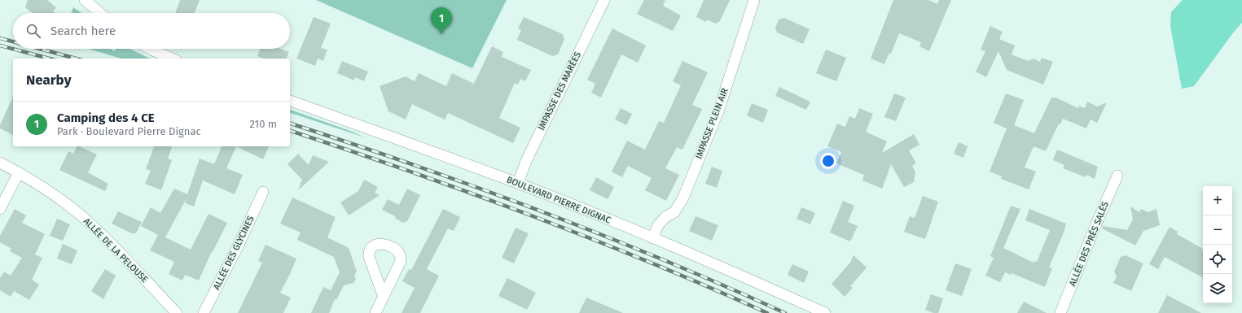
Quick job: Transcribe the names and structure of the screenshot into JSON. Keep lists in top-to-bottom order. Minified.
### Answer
{"streets":{"street":["IMPASSE DES MARÉES","IMPASSE PLEIN AIR","BOULEVARD PIERRE DIGNAC","ALLÉE DES PRÉS SALÉS","ALLÉE DE LA PELOUSE","ALLÉE DES GLYCINES"]},"crossings":[["IMPASSE DES MARÉES","BOULEVARD PIERRE DIGNAC"],["IMPASSE PLEIN AIR","BOULEVARD PIERRE DIGNAC"]],"page":{"pins":"1","search":"Search here","heading":"Nearby","list":[{"mark":"1","name":"Camping des 4 CE","note":"Park · Boulevard Pierre Dignac","value":"210 m"}],"map_buttons":["+","−"]}}
